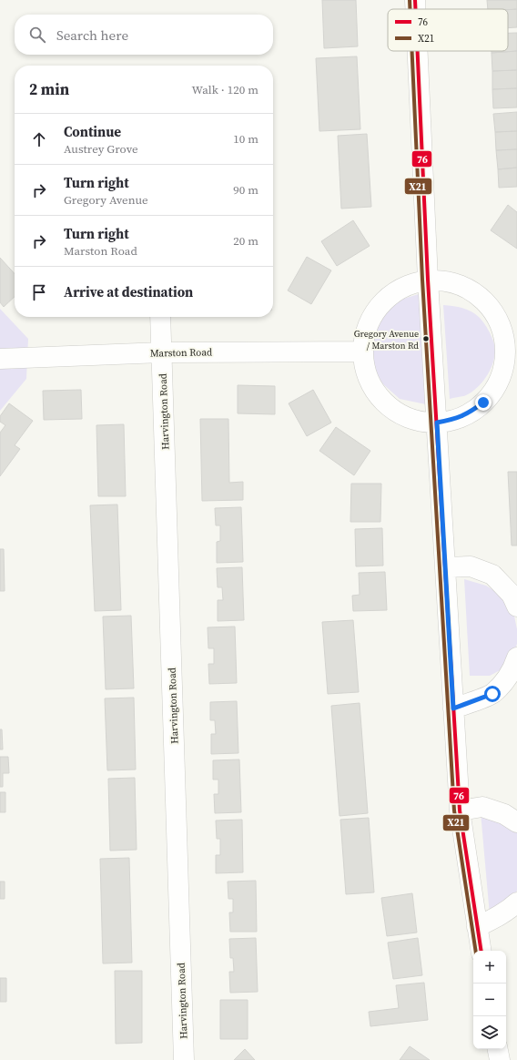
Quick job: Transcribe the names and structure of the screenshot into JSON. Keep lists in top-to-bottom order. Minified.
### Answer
{"streets":{"street":["Marston Road","Harvington Road"]},"crossings":[["Marston Road","Harvington Road"]],"places":["Gregory Avenue / Marston Rd"],"lines":["transit line 76","transit line X21"],"legend":["76","X21"],"page":{"search":"Search here","heading":["2 min","Walk · 120 m"],"list":[["Continue","Austrey Grove","10 m"],["Turn right","Gregory Avenue","90 m"],["Turn right","Marston Road","20 m"],"Arrive at destination"],"map_buttons":["+","−"]}}
